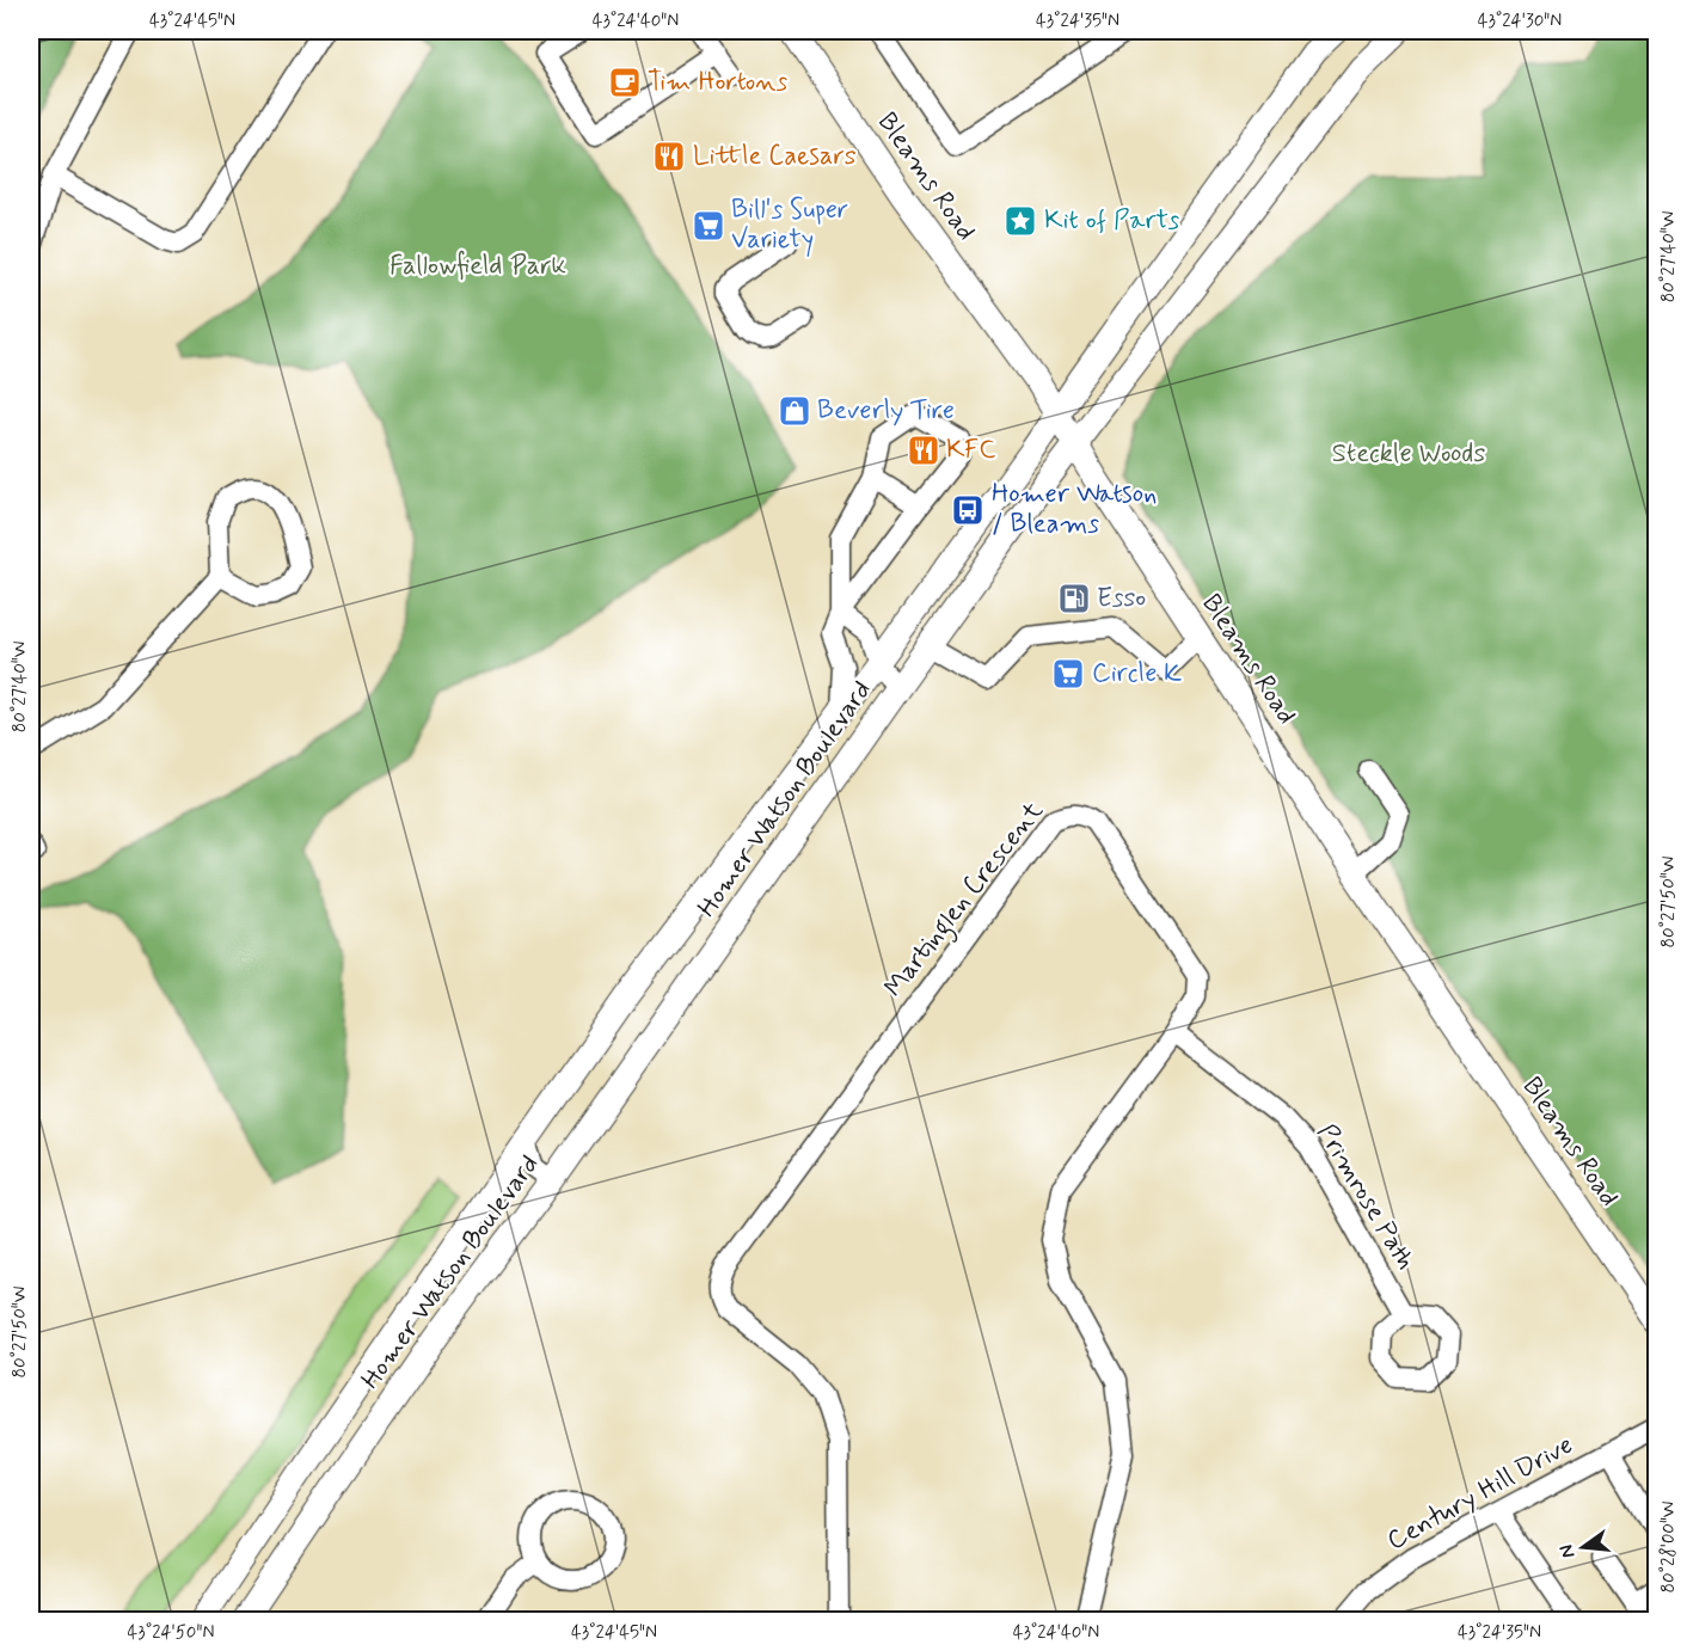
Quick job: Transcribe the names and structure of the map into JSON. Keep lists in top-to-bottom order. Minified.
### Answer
{"streets":{"main road":["Bleams Road","Homer Watson Boulevard"],"street":["Martinglen Crescent","Primrose Path","Century Hill Drive"]},"crossings":[["Bleams Road","Homer Watson Boulevard"],["Martinglen Crescent","Primrose Path"]],"parks":["Fallowfield Park","Steckle Woods"],"places":{"cafe":["Tim Hortons"],"restaurant":["Little Caesars","KFC"],"place":["Kit of Parts"],"supermarket":["Bill's Super Variety","Circle K"],"shop":["Beverly Tire"],"bus stop":["Homer Watson / Bleams"],"fuel station":["Esso"]},"north":"left","coordinates":["43°24'45\"N","43°24'40\"N","43°24'35\"N","43°24'30\"N","80°27'40\"W","80°27'50\"W","80°28'00\"W","43°24'50\"N"]}
